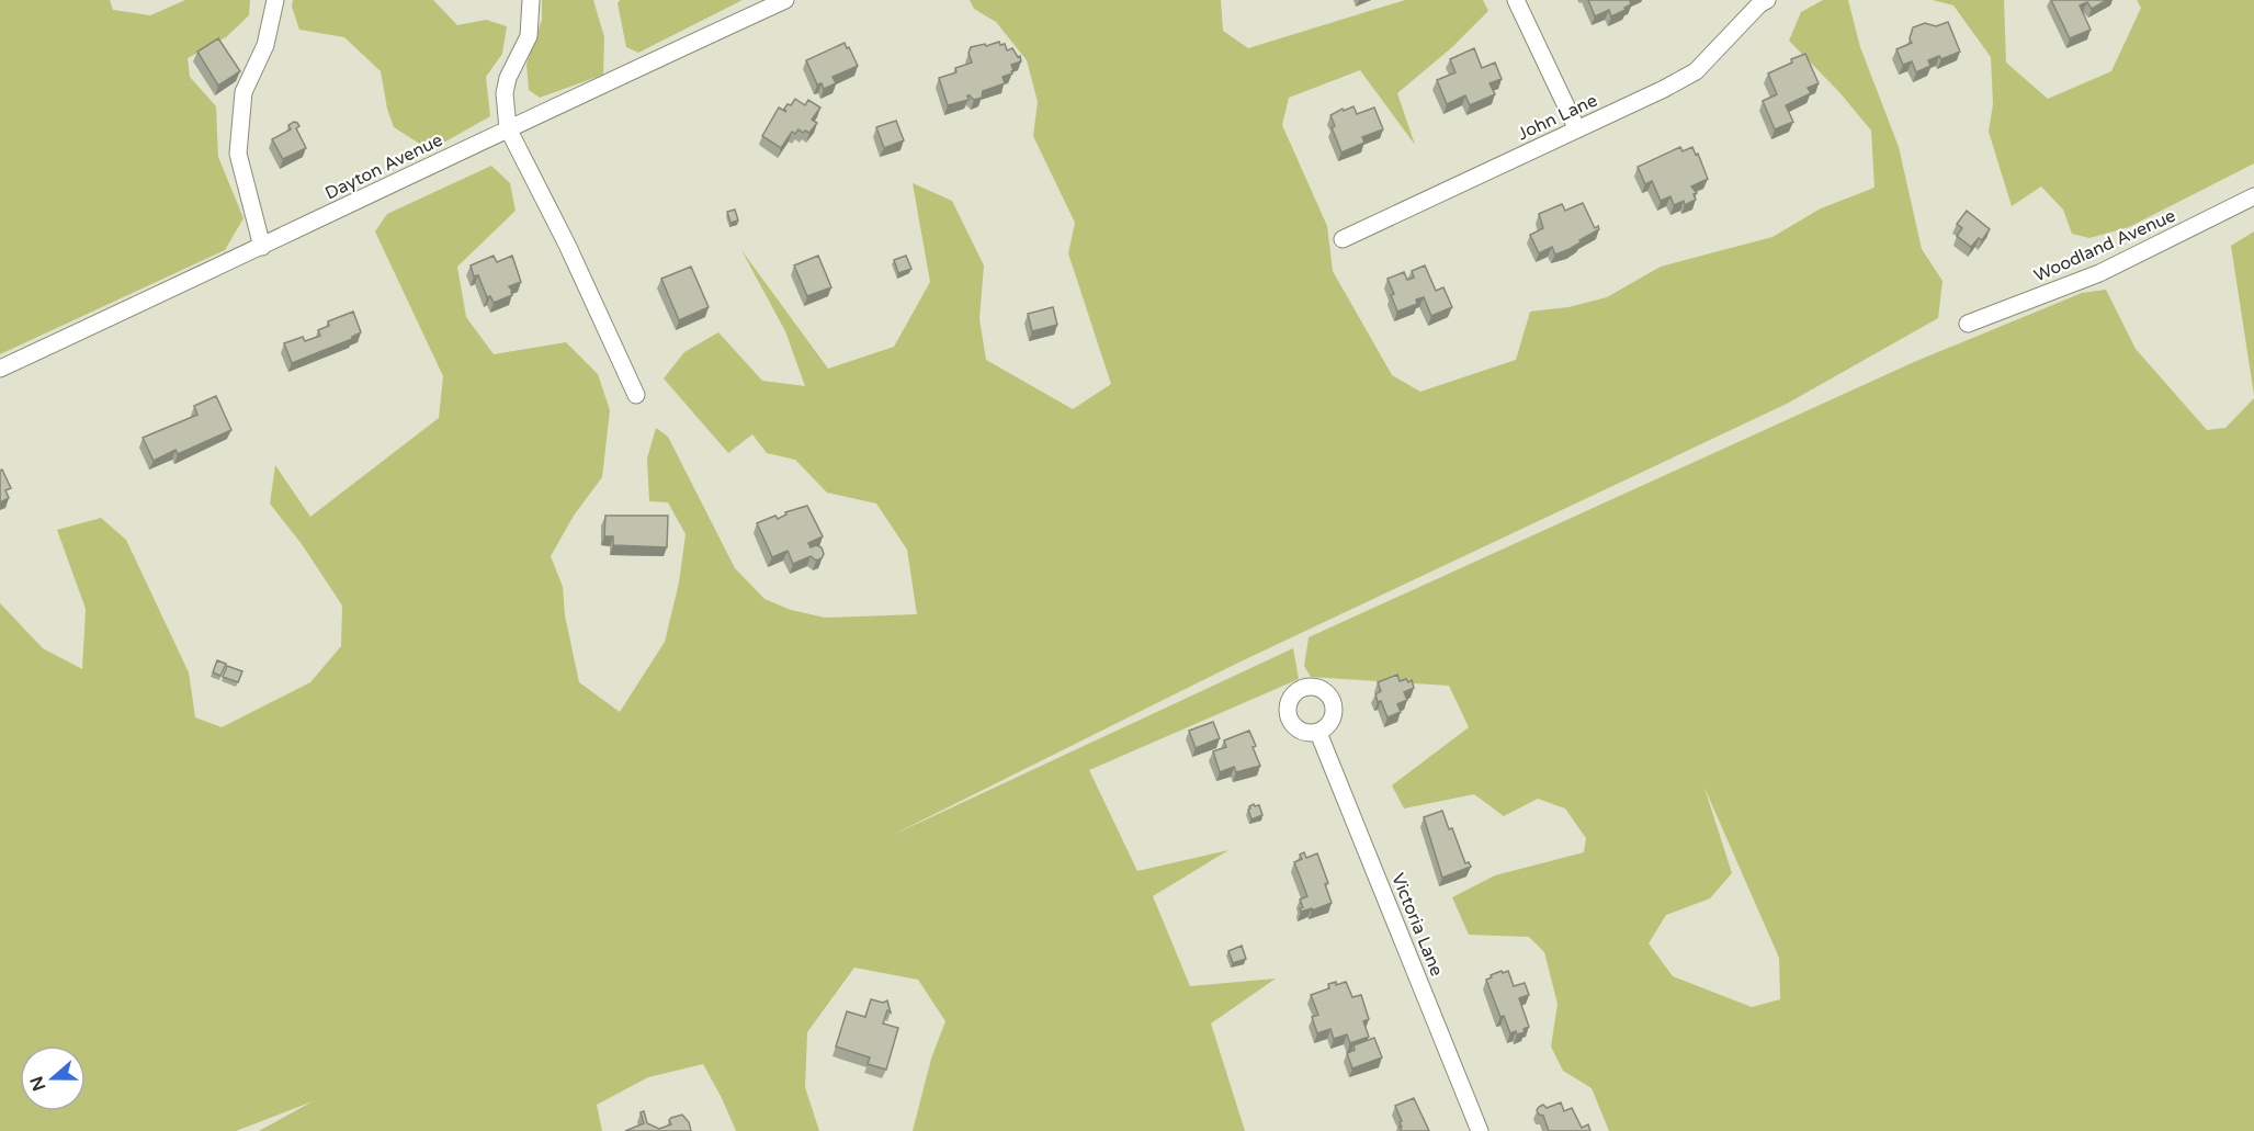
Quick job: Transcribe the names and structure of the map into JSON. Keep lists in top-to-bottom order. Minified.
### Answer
{"streets":{"street":["John Lane","Dayton Avenue","Woodland Avenue","Victoria Lane"]},"north":"left"}
